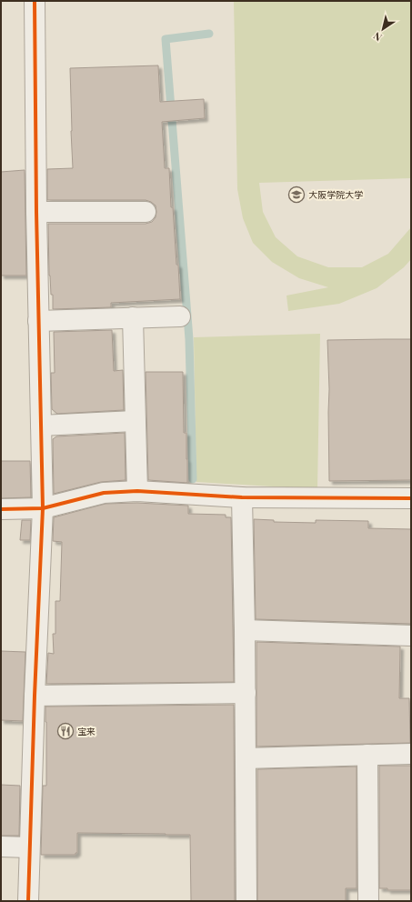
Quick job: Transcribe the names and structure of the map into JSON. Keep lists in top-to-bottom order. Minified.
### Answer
{"places":{"school or university":["大阪学院大学"],"restaurant":["宝来"]},"north":"bottom left"}
